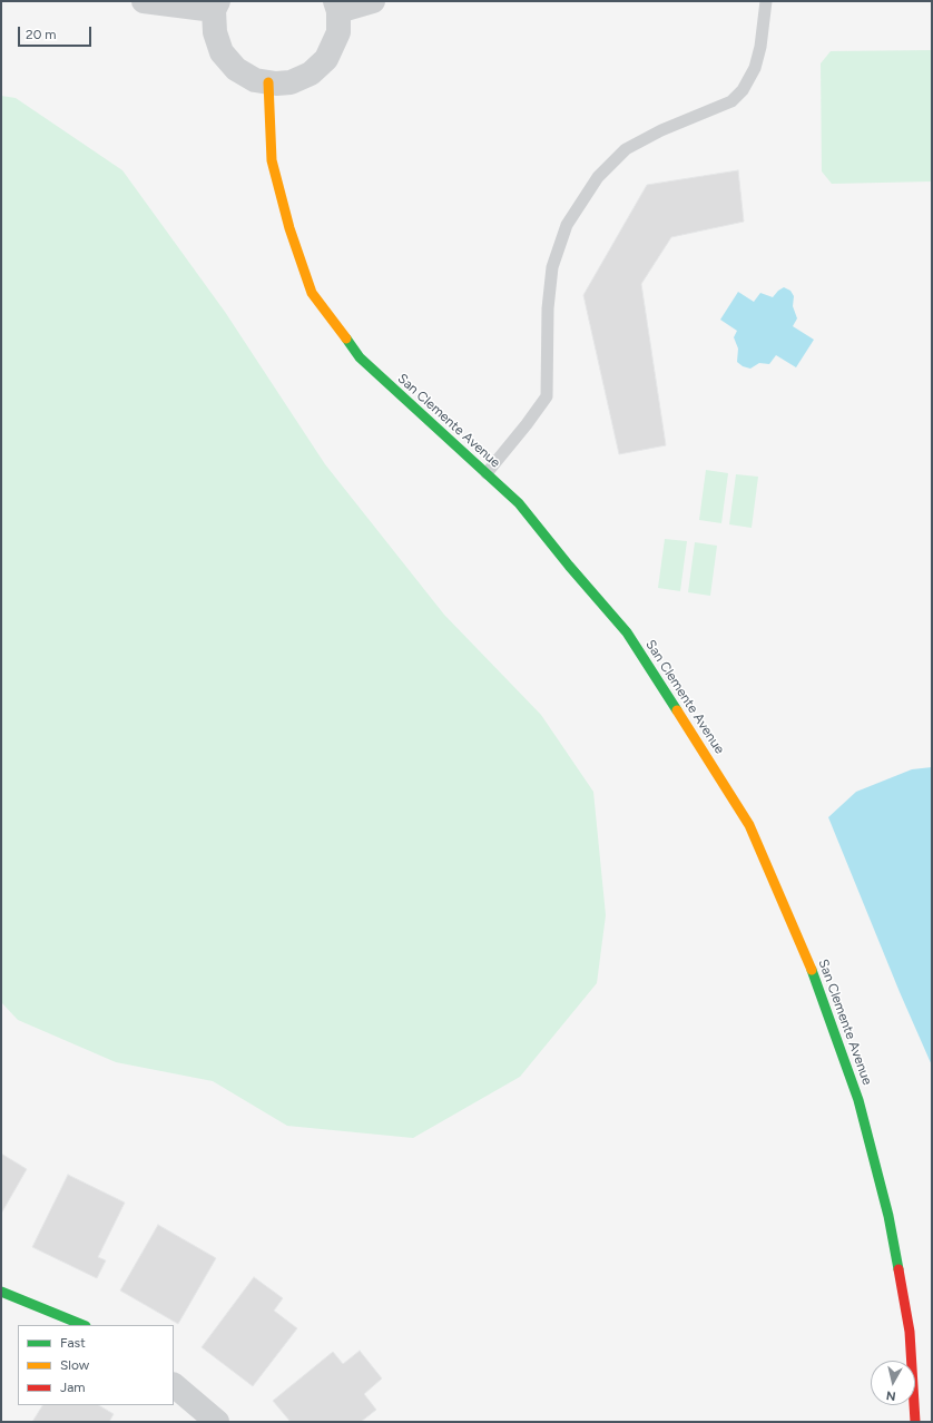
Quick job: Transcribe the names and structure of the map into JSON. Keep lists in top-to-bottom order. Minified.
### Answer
{"streets":{"street":["San Clemente Avenue"]},"legend":["Fast","Slow","Jam"],"scale_bar":"20 m","north":"bottom"}
